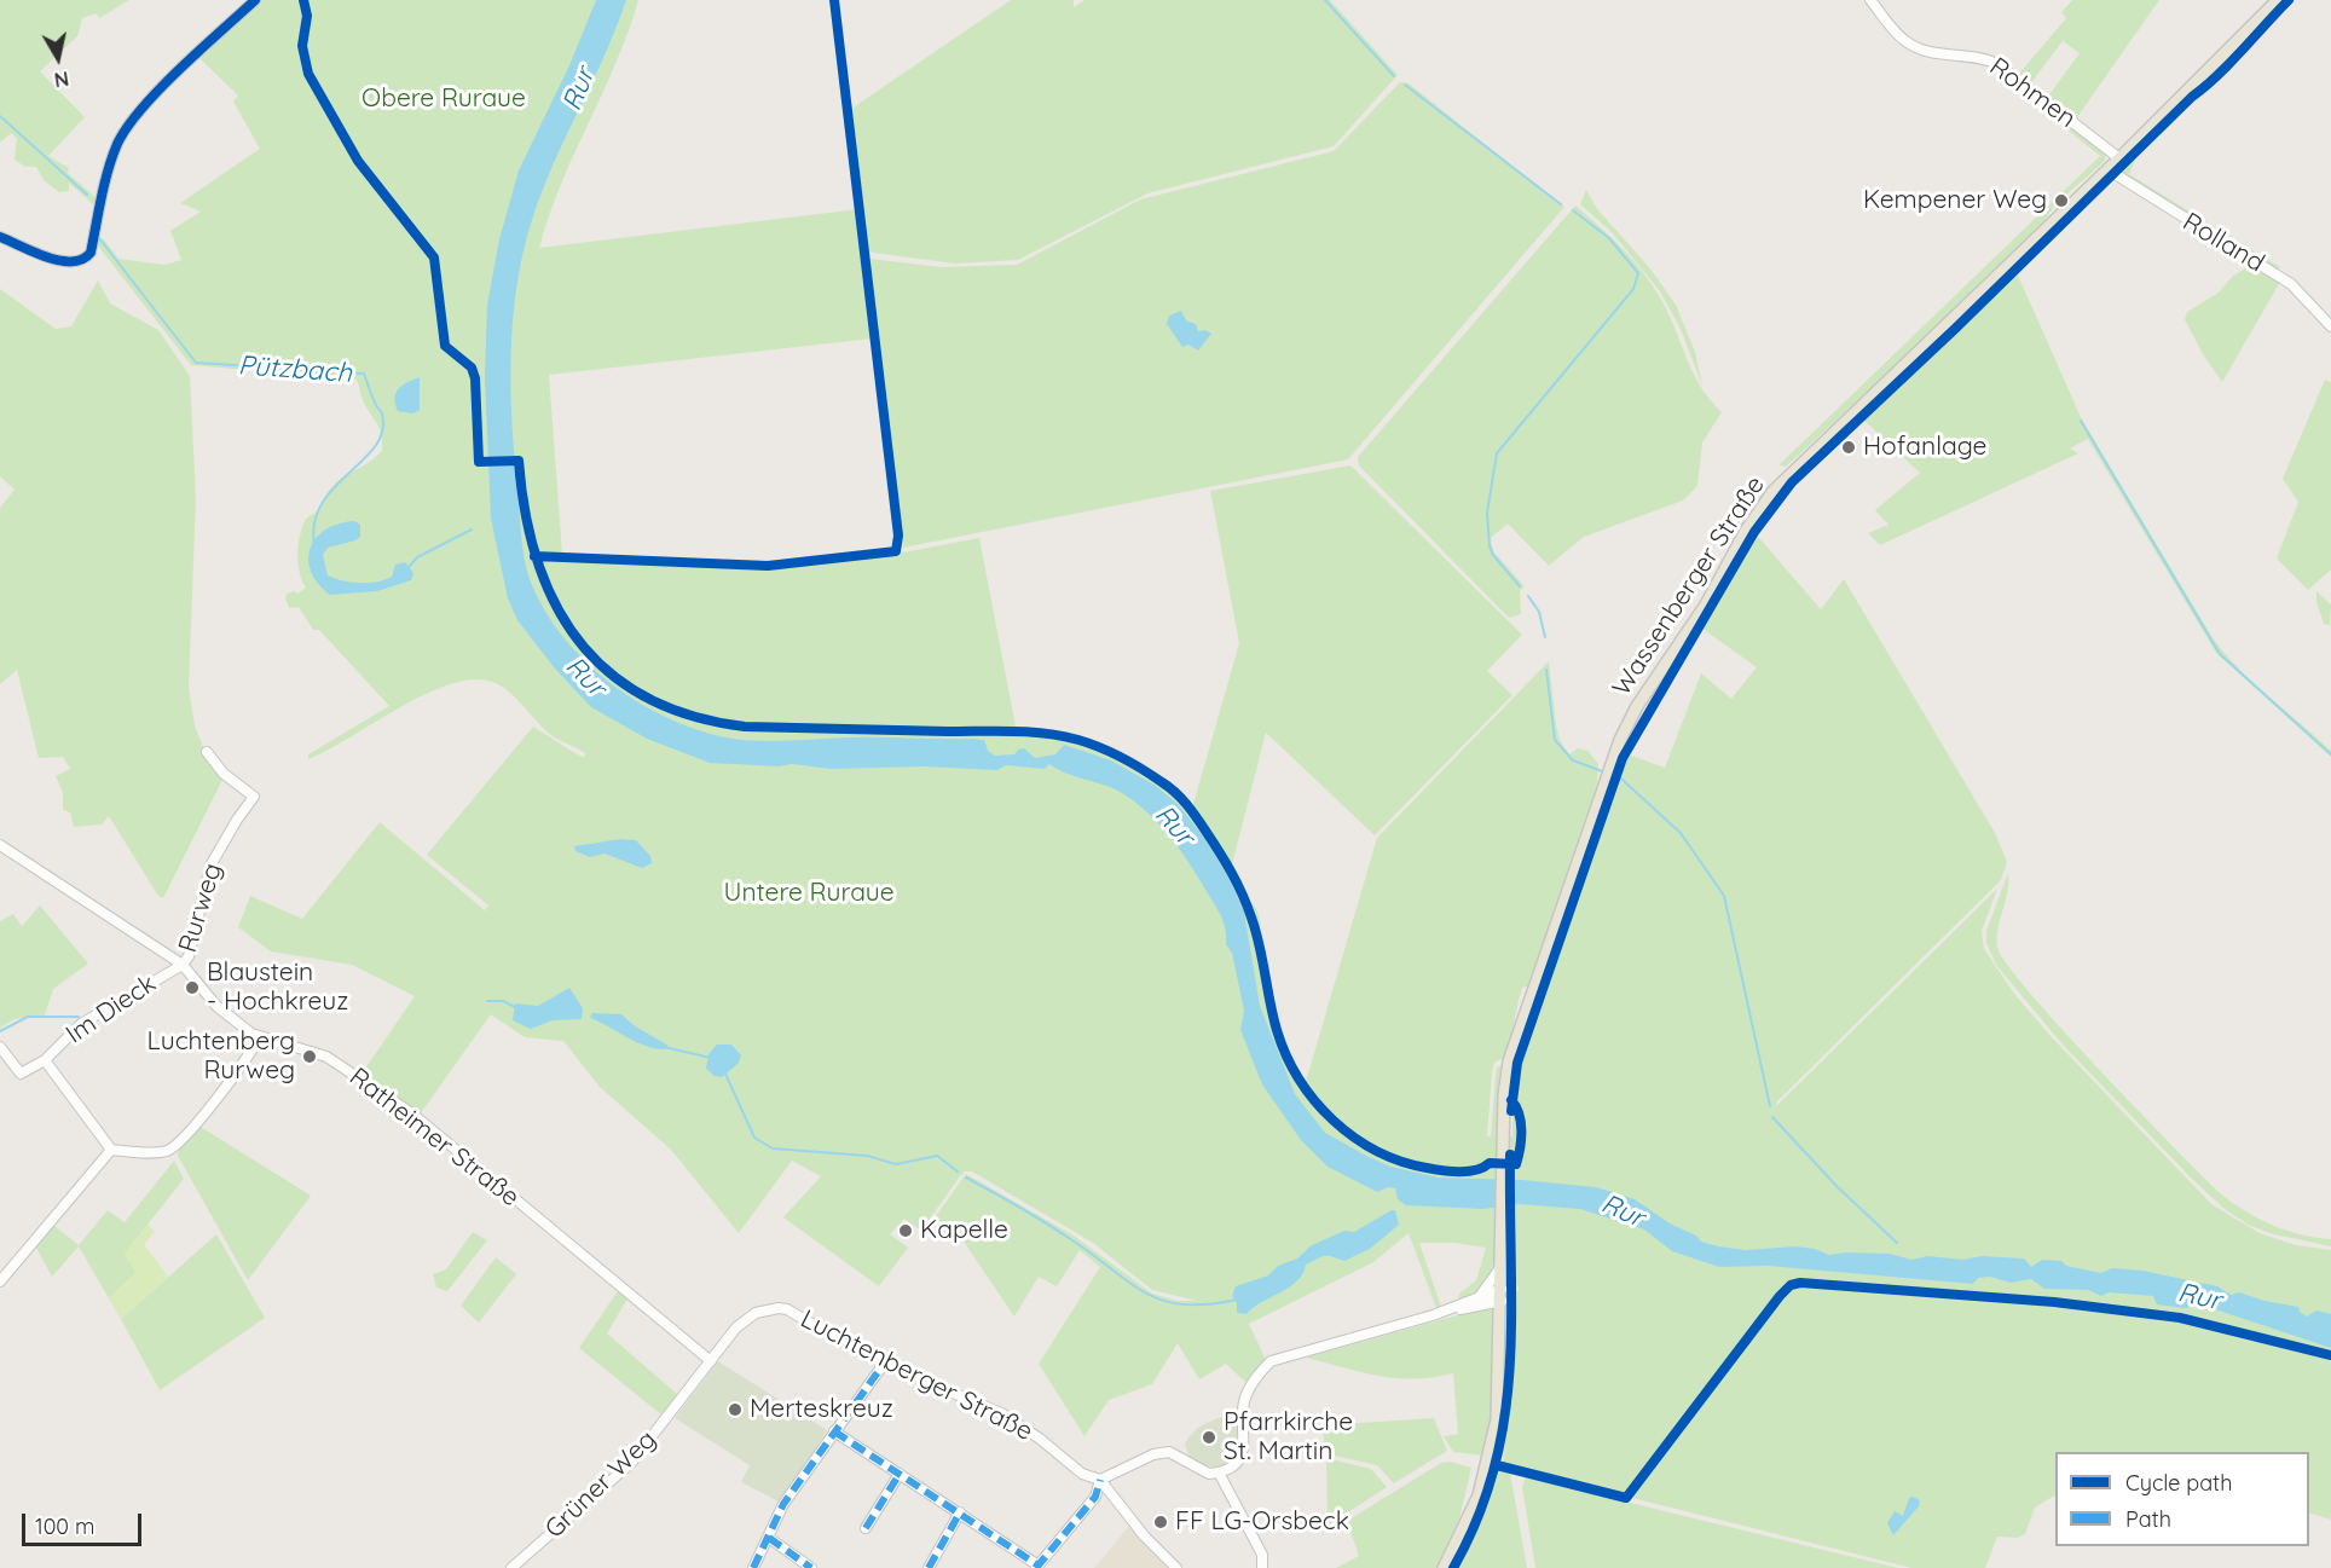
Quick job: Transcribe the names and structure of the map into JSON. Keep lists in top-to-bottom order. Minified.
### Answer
{"streets":{"main road":["Wassenberger Straße"],"street":["Rohmen","Rolland","Rurweg","Im Dieck","Ratheimer Straße","Luchtenberger Straße","Grüner Weg"]},"crossings":[["Rohmen","Wassenberger Straße"],["Rolland","Wassenberger Straße"],["Rurweg","Im Dieck"],["Rurweg","Ratheimer Straße"],["Im Dieck","Ratheimer Straße"],["Ratheimer Straße","Luchtenberger Straße"],["Ratheimer Straße","Grüner Weg"],["Luchtenberger Straße","Grüner Weg"]],"water":["Rur","Pützbach"],"parks":["Obere Ruraue","Untere Ruraue"],"places":["Kempener Weg","Hofanlage","Blaustein - Hochkreuz","Luchtenberg Rurweg","Kapelle","Merteskreuz","Pfarrkirche St. Martin","FF LG-Orsbeck"],"legend":["Cycle path","Path"],"scale_bar":"100 m","north":"bottom"}
